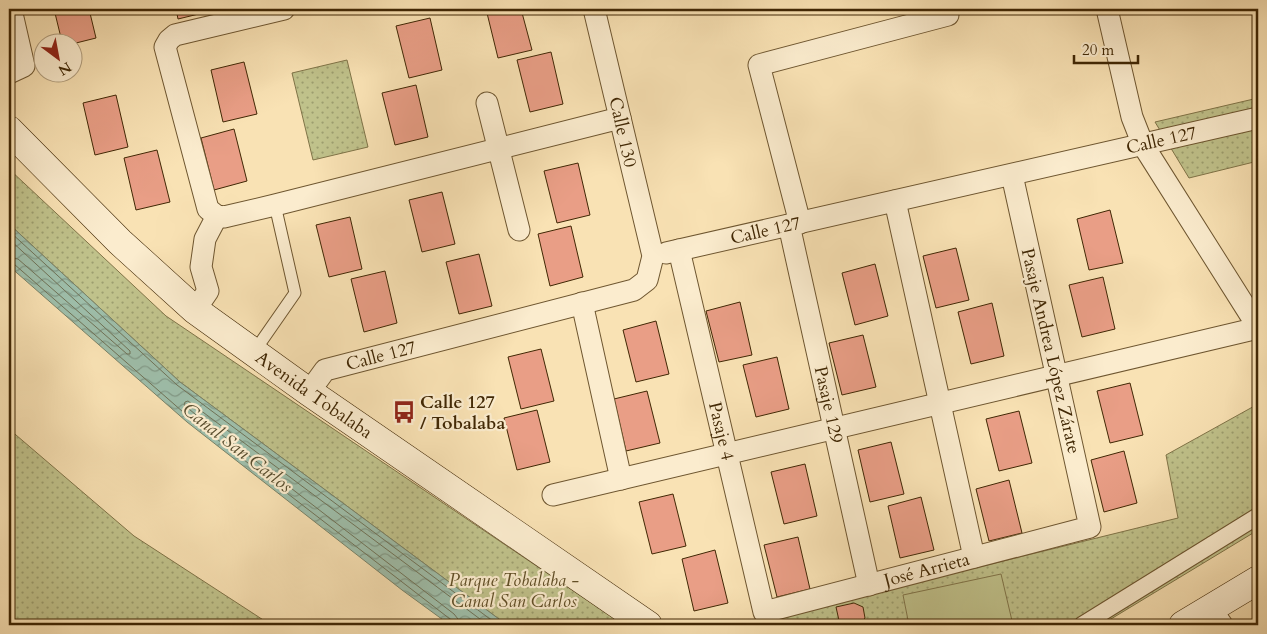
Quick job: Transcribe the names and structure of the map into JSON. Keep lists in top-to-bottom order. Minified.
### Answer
{"streets":{"main road":["Avenida Tobalaba"],"street":["Calle 130","Calle 127","Pasaje Andrea López Zárate","Pasaje 129","Pasaje 4","José Arrieta"]},"crossings":[["Calle 130","Calle 127"],["Calle 127","Pasaje Andrea López Zárate"],["Calle 127","Avenida Tobalaba"],["Calle 127","Pasaje 129"],["Calle 127","Pasaje 4"],["Pasaje Andrea López Zárate","José Arrieta"],["Pasaje 129","José Arrieta"],["Pasaje 4","José Arrieta"]],"water":["Canal San Carlos"],"parks":["Parque Tobalaba - Canal San Carlos"],"places":{"bus stop":["Calle 127 / Tobalaba"]},"scale_bar":"20 m","north":"bottom right"}
